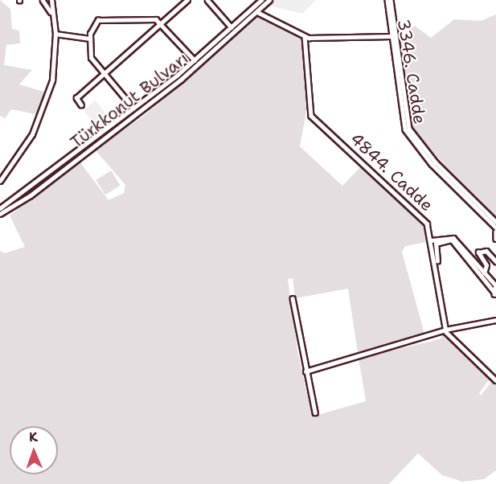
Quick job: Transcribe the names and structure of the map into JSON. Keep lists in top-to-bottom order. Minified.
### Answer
{"streets":{"street":["3346. Cadde","Türkkonut Bulvarı","4844. Cadde"]},"north":"top"}
